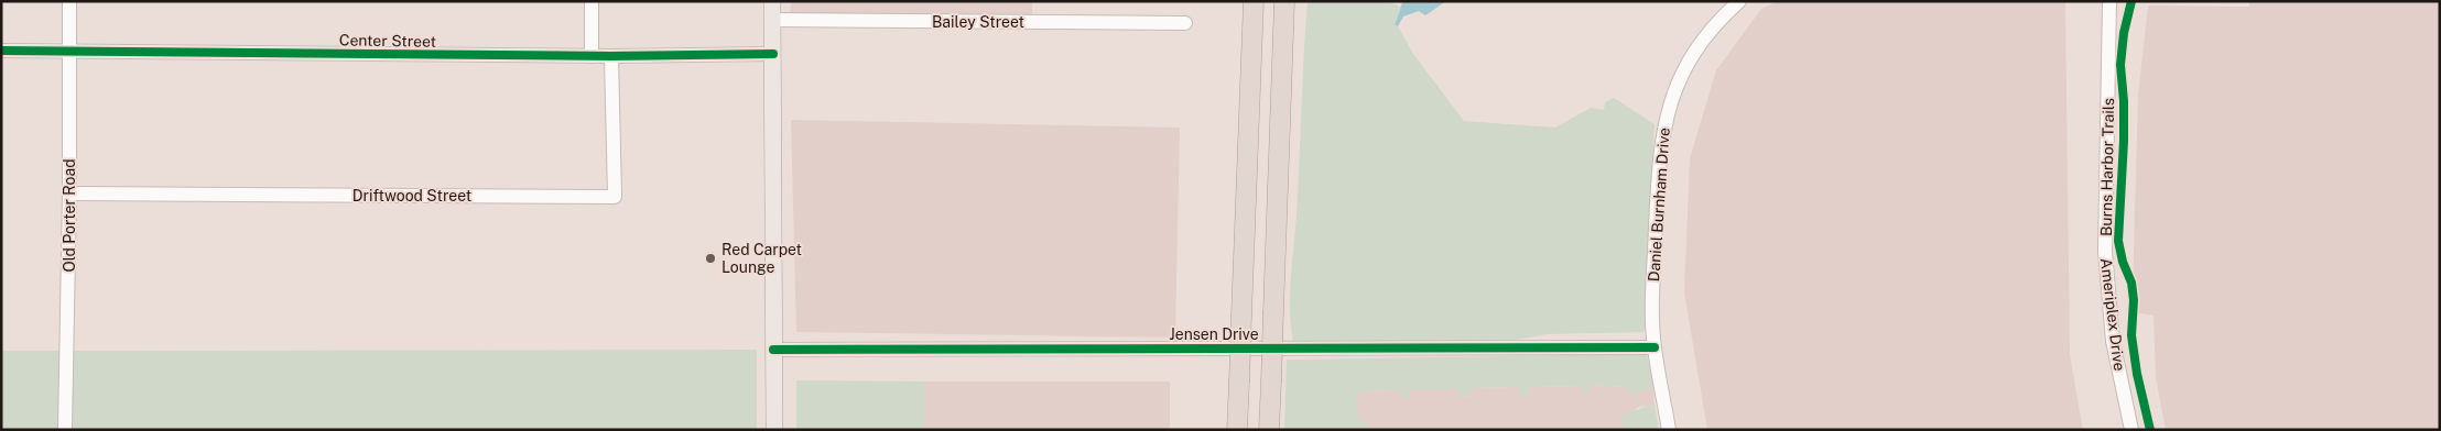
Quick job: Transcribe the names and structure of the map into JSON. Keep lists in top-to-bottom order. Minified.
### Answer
{"streets":{"street":["Bailey Street","Center Street","Driftwood Street","Daniel Burnham Drive","Old Porter Road","Ameriplex Drive","Jensen Drive"],"cycle path":["Burns Harbor Trails"]},"crossings":[["Center Street","Driftwood Street"],["Center Street","Old Porter Road"],["Driftwood Street","Old Porter Road"],["Daniel Burnham Drive","Jensen Drive"]],"places":["Red Carpet Lounge"]}
